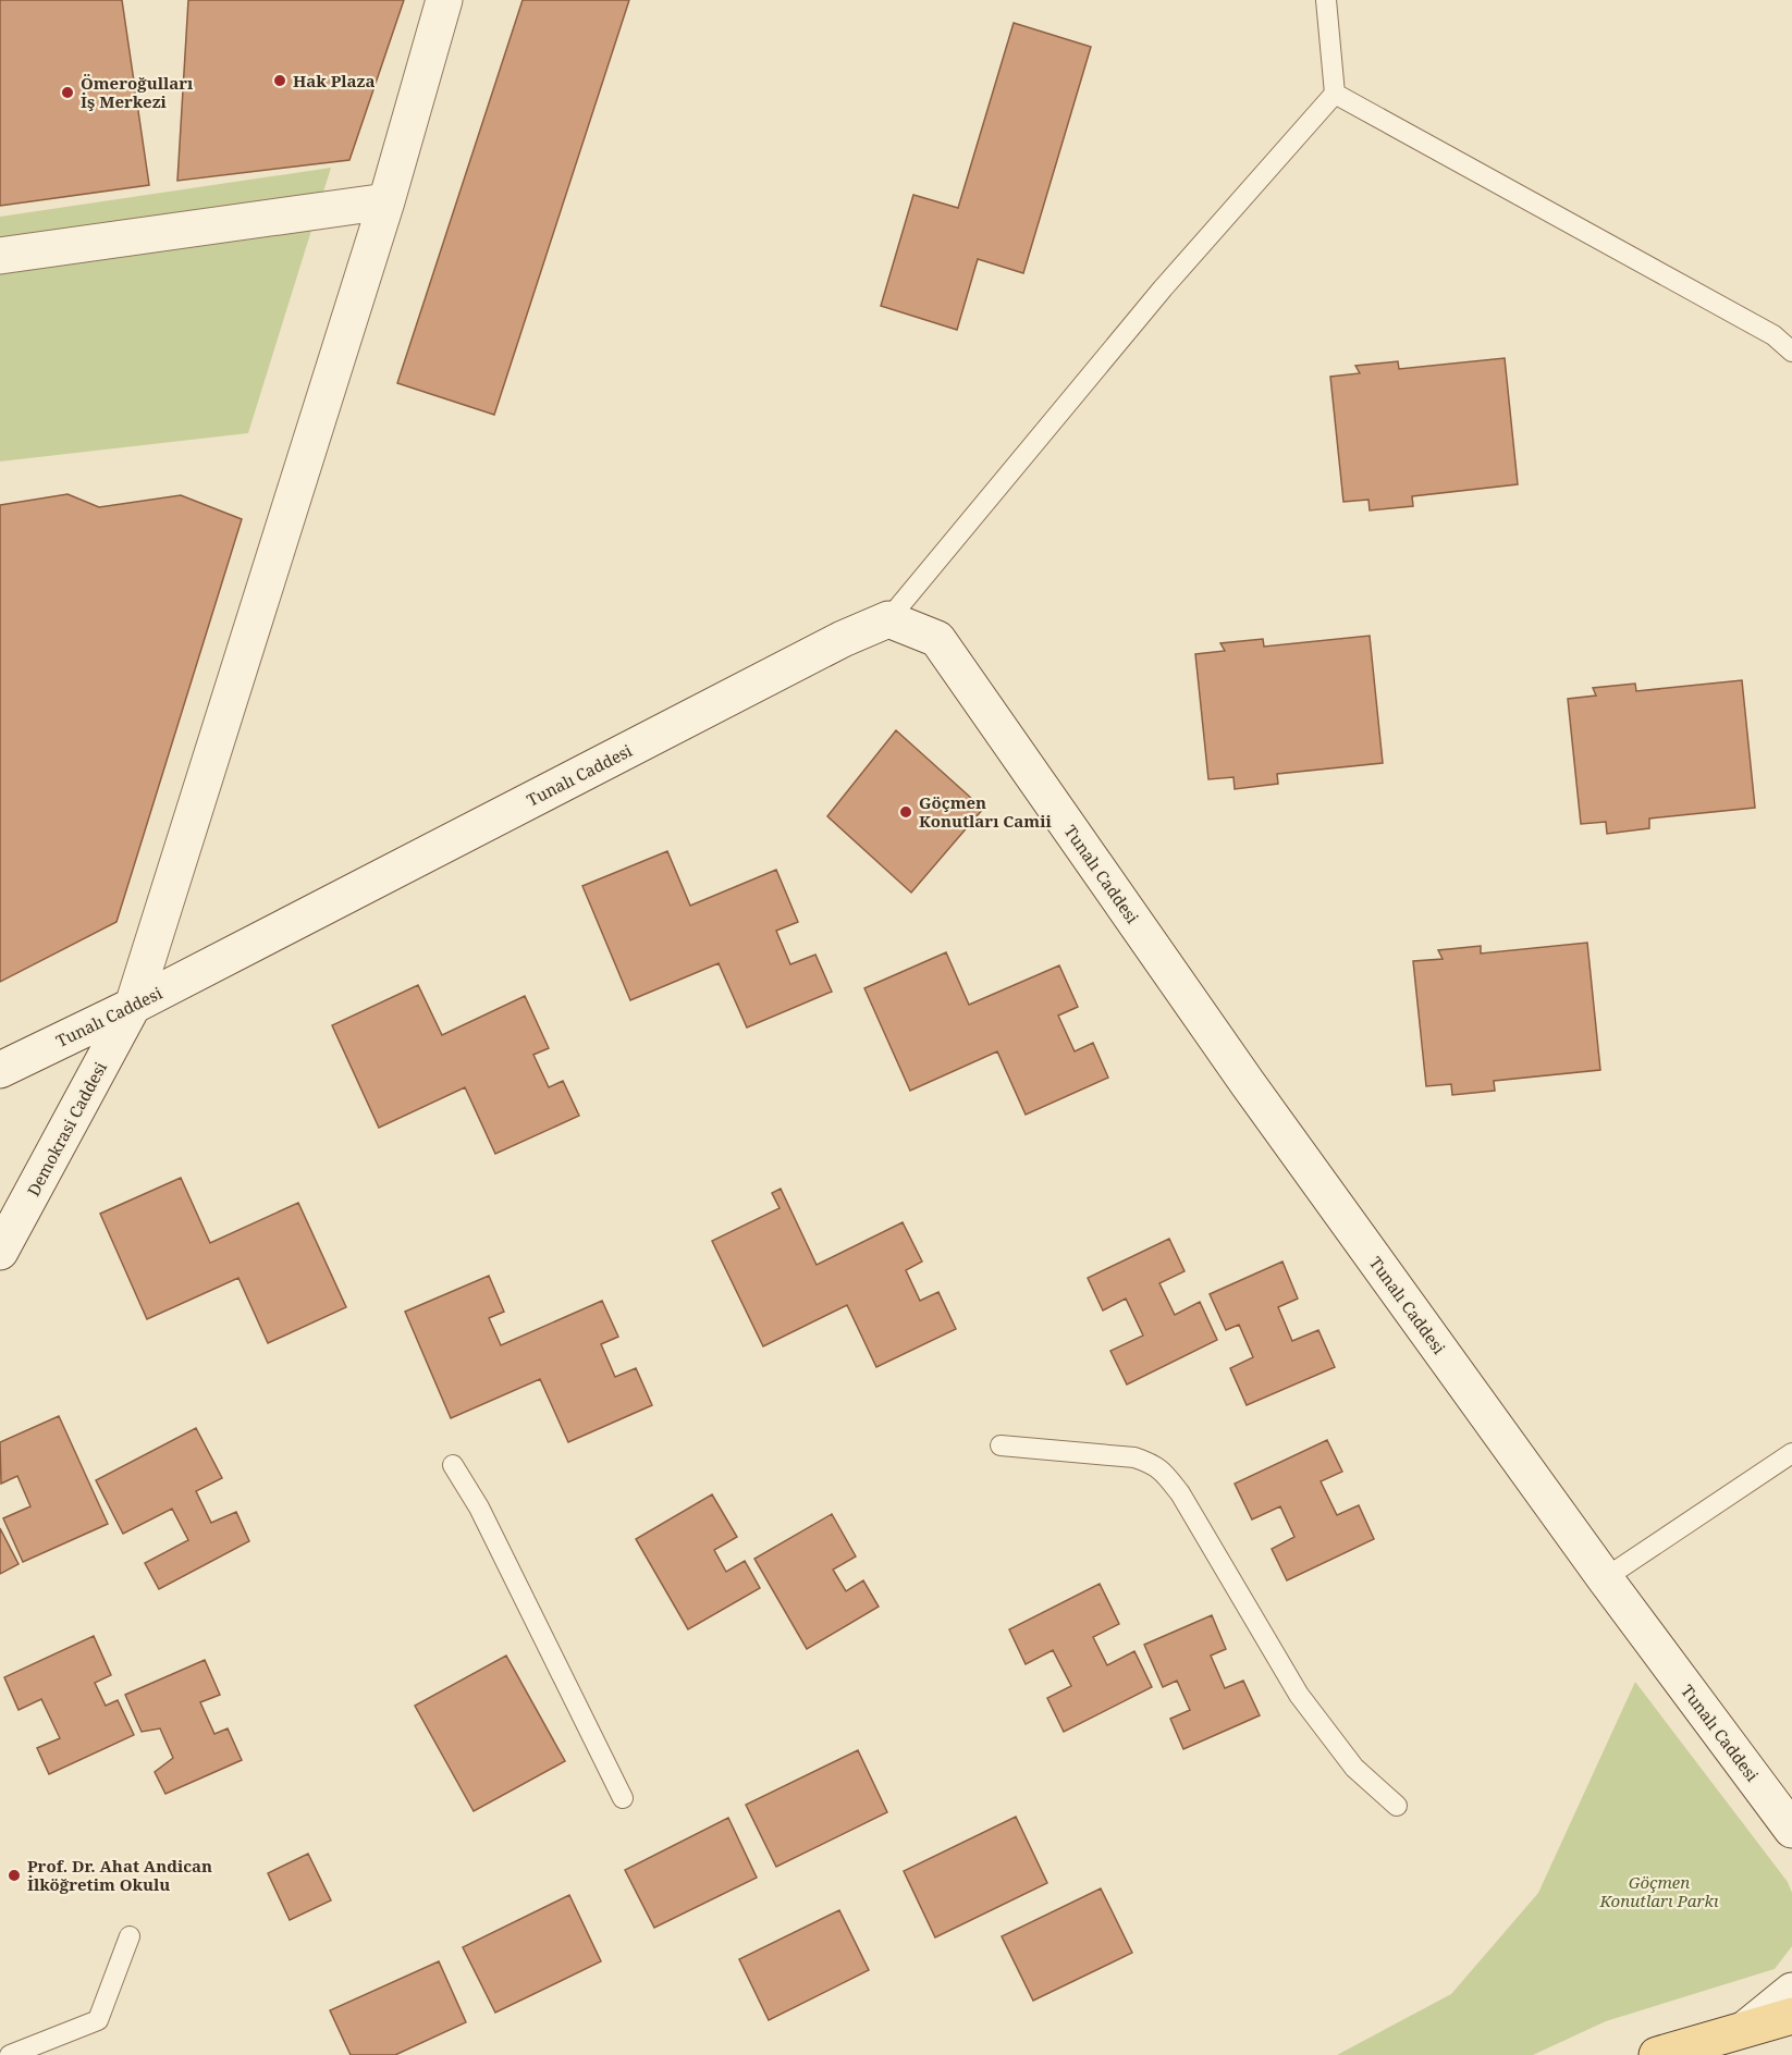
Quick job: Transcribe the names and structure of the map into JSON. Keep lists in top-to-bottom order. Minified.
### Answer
{"streets":{"street":["Tunalı Caddesi","Demokrasi Caddesi"]},"crossings":[["Tunalı Caddesi","Demokrasi Caddesi"]],"parks":["Göçmen Konutları Parkı"],"places":["Hak Plaza","Ömeroğulları İş Merkezi","Göçmen Konutları Camii","Prof. Dr. Ahat Andican İlköğretim Okulu"]}
